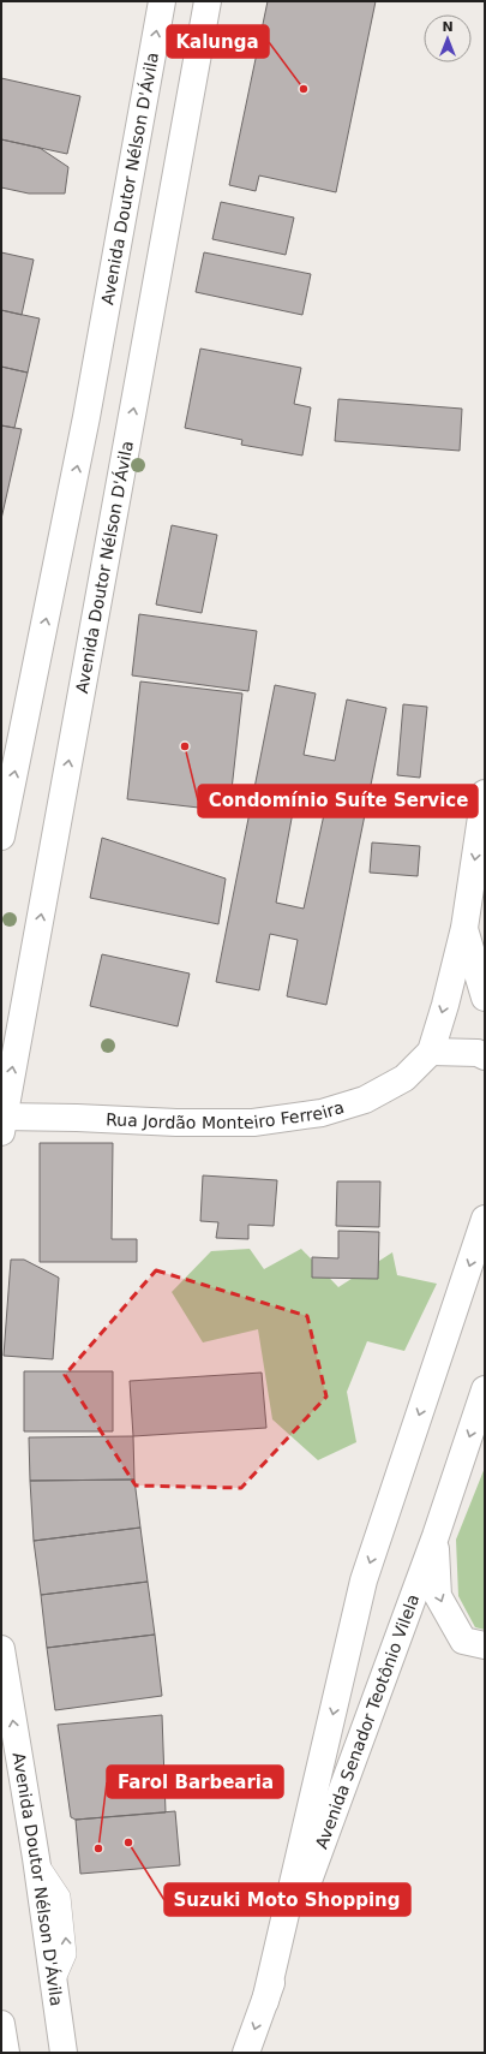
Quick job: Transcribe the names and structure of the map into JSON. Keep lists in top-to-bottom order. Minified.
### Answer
{"streets":{"main road":["Avenida Doutor Nélson D'Ávila","Rua Jordão Monteiro Ferreira","Avenida Senador Teotônio Vilela"]},"crossings":[["Avenida Doutor Nélson D'Ávila","Rua Jordão Monteiro Ferreira"]],"one_way":["Avenida Doutor Nélson D'Ávila"],"places":["Kalunga","Condomínio Suíte Service","Suzuki Moto Shopping","Farol Barbearia"],"north":"top"}
